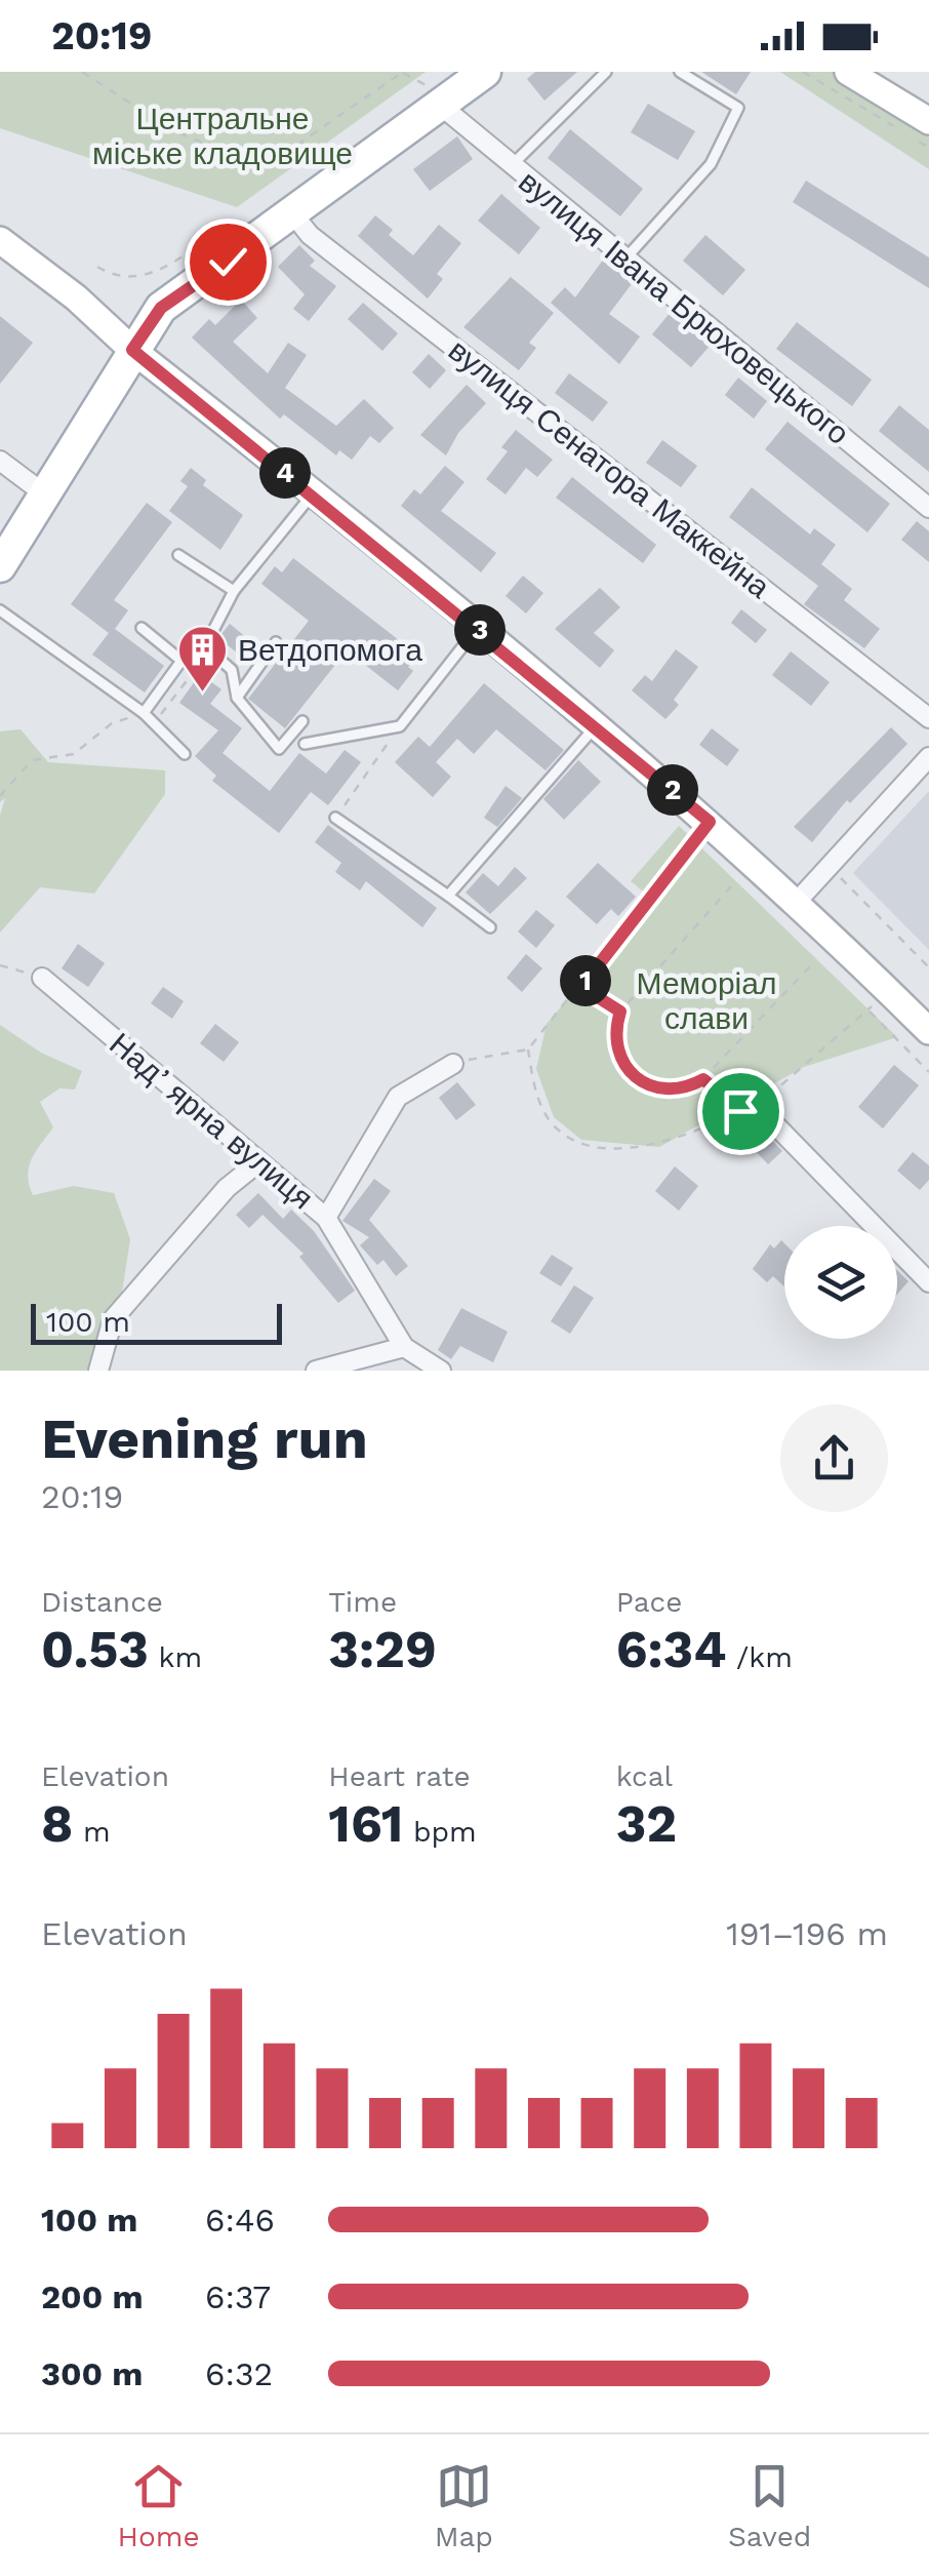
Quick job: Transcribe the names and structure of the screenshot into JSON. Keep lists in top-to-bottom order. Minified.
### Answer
{"streets":{"street":["вулиця Івана Брюховецького","вулиця Сенатора Маккейна","Надʼярна вулиця"]},"parks":["Центральне міське кладовище","Меморіал слави"],"places":{"building":["Ветдопомога"]},"scale_bar":"100 m","page":{"status":"20:19","pins":["4","3","2","1"],"scale":"100 m","heading":["Evening run","20:19"],"stats":[["Distance","0.53 km"],["Time","3:29"],["Pace","6:34 /km"],["Elevation","8 m"],["Heart rate","161 bpm"],["kcal","32"]],"chart":["Elevation","191–196 m"],"list":[{"name":"100 m","note":"6:46"},{"name":"200 m","note":"6:37"},{"name":"300 m","note":"6:32"}],"tabs":["Home","Map","Saved"]}}
